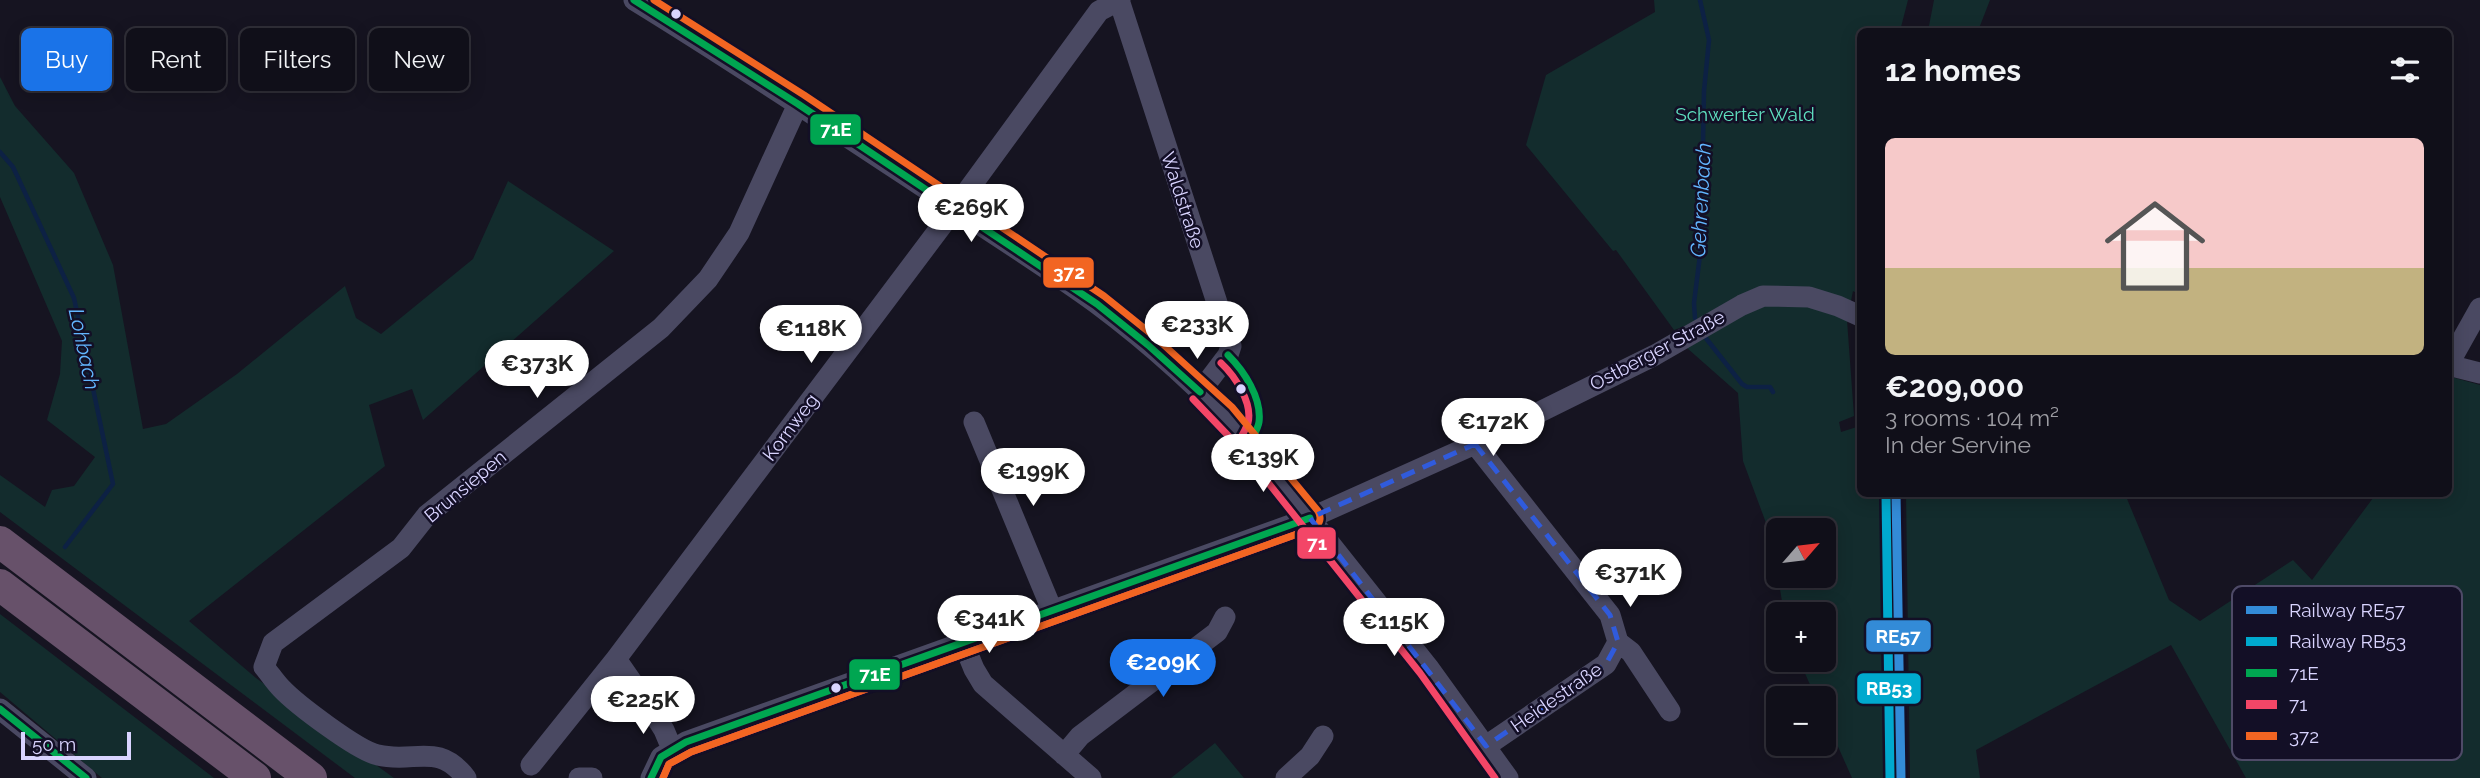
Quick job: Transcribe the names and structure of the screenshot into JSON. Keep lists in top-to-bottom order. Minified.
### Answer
{"streets":{"street":["Waldstraße","Ostberger Straße","Kornweg","Brunsiepen","Heidestraße"]},"crossings":[["Waldstraße","Kornweg"]],"water":["Gehrenbach","Lohbach"],"parks":["Schwerter Wald"],"lines":["transit line 71E","transit line 372","transit line 71","rail line RE57","rail line RB53"],"legend":["Railway RE57","Railway RB53","71E","71","372"],"scale_bar":"50 m","north":"top right","page":{"chip":["Buy","Rent","Filters","New"],"heading":"12 homes","list":[{"name":"€209,000","note":"3 rooms · 104 m² · In der Servine"}],"price":["€269K","€233K","€118K","€373K","€172K","€139K","€199K","€371K","€341K","€115K","€209K","€225K"],"map_buttons":["+","−"],"scale":"50 m"}}
